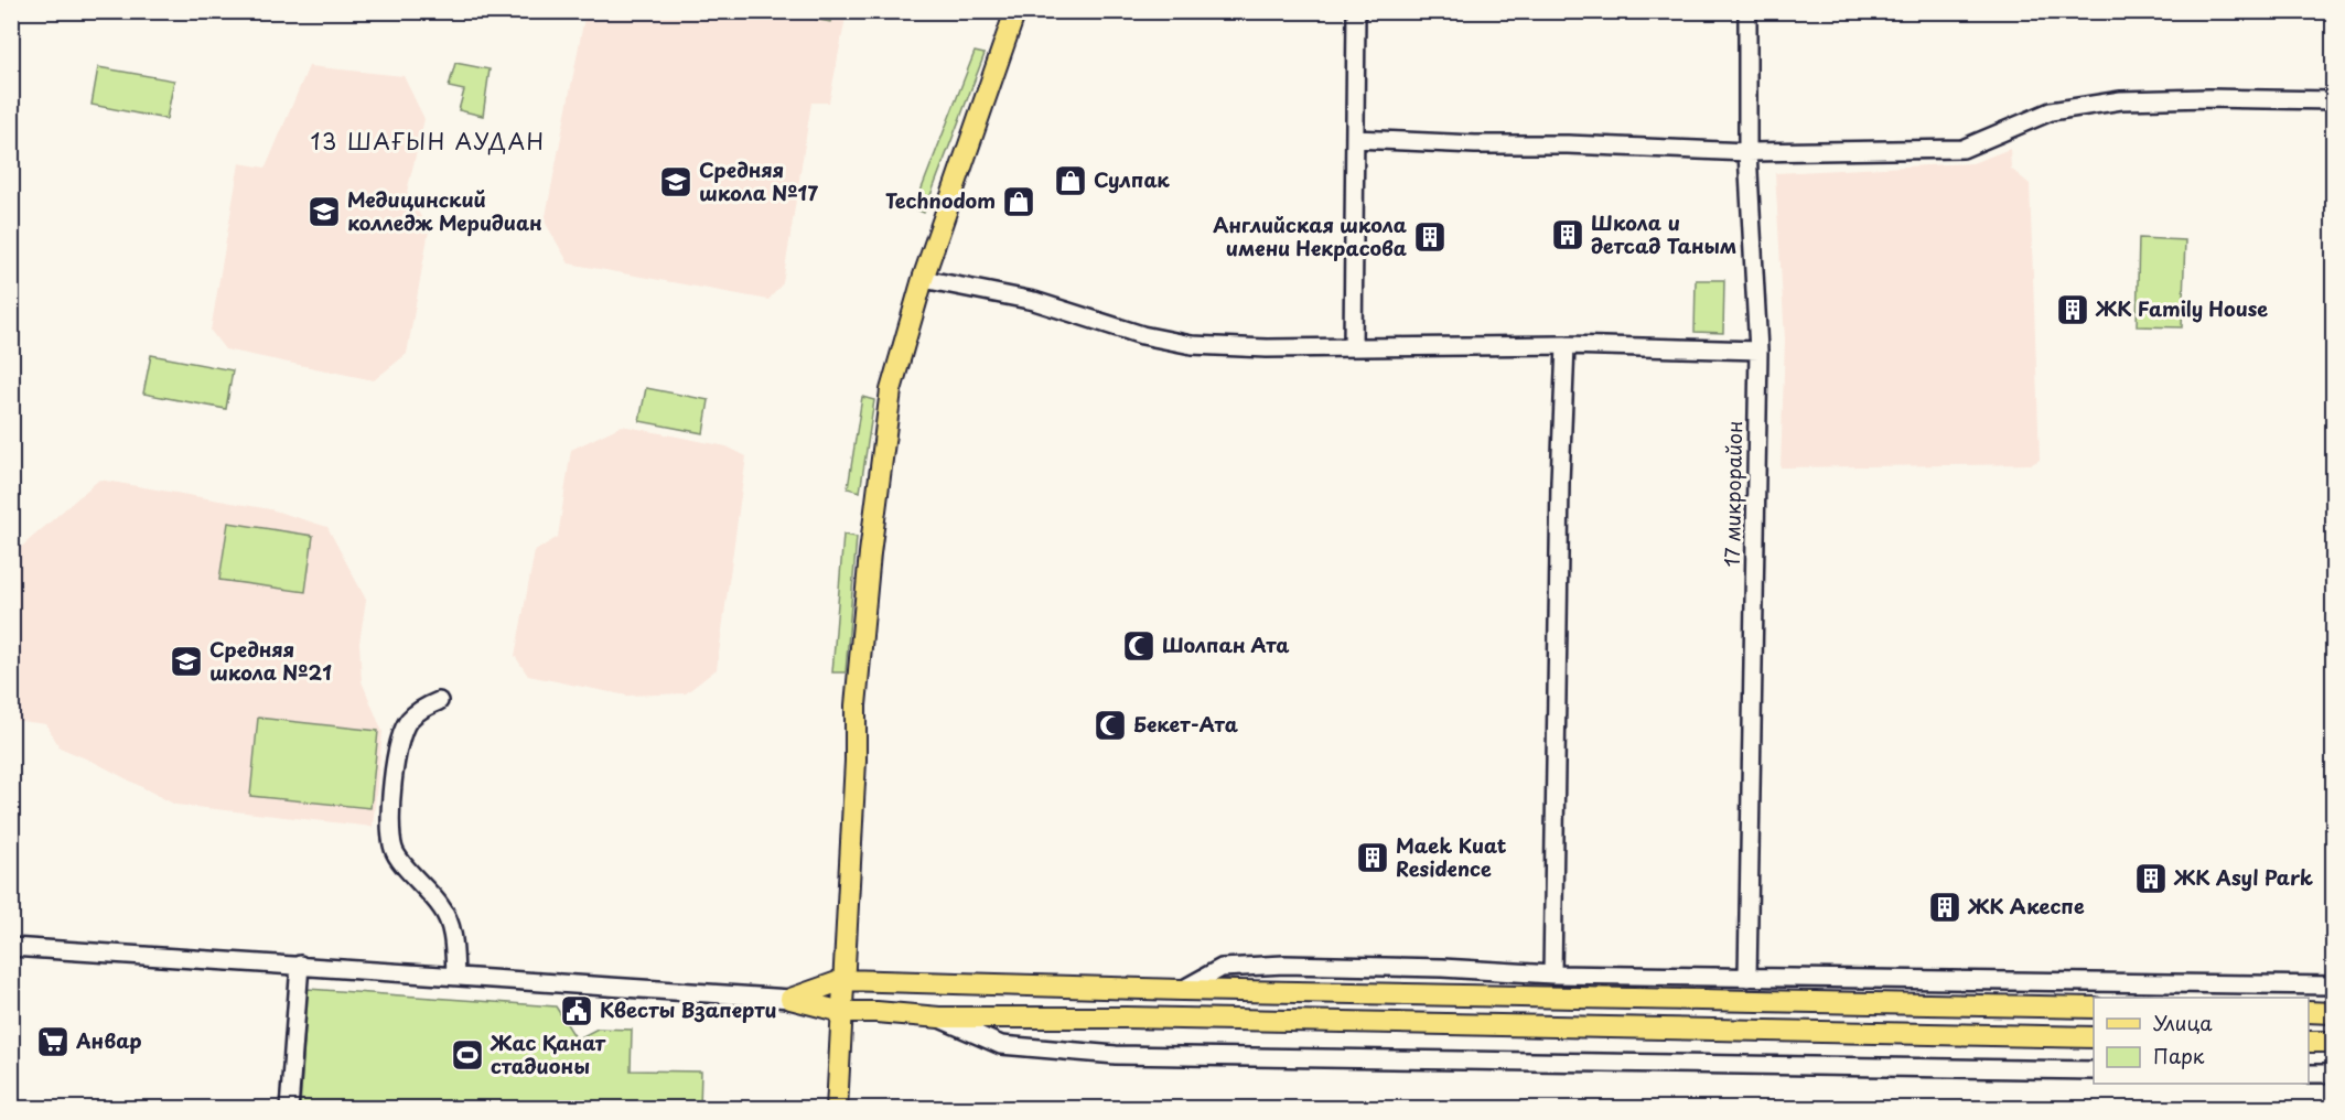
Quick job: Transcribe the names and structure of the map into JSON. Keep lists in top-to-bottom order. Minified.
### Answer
{"streets":{"street":["17 микрорайон"]},"districts":["13 ШАҒЫН АУДАН"],"places":{"shop":["Сулпак","Technodom"],"school or university":["Средняя школа №17","Медицинский колледж Меридиан","Средняя школа №21"],"building":["Школа и детсад Таным","Английская школа имени Некрасова","ЖК Family House","Maek Kuat Residence","ЖК Asyl Park","ЖК Акеспе"],"mosque":["Шолпан Ата","Бекет-Ата"],"public building":["Квесты Взаперти"],"supermarket":["Анвар"],"sports":["Жас Қанат стадионы"]},"legend":["Улица","Парк"]}
